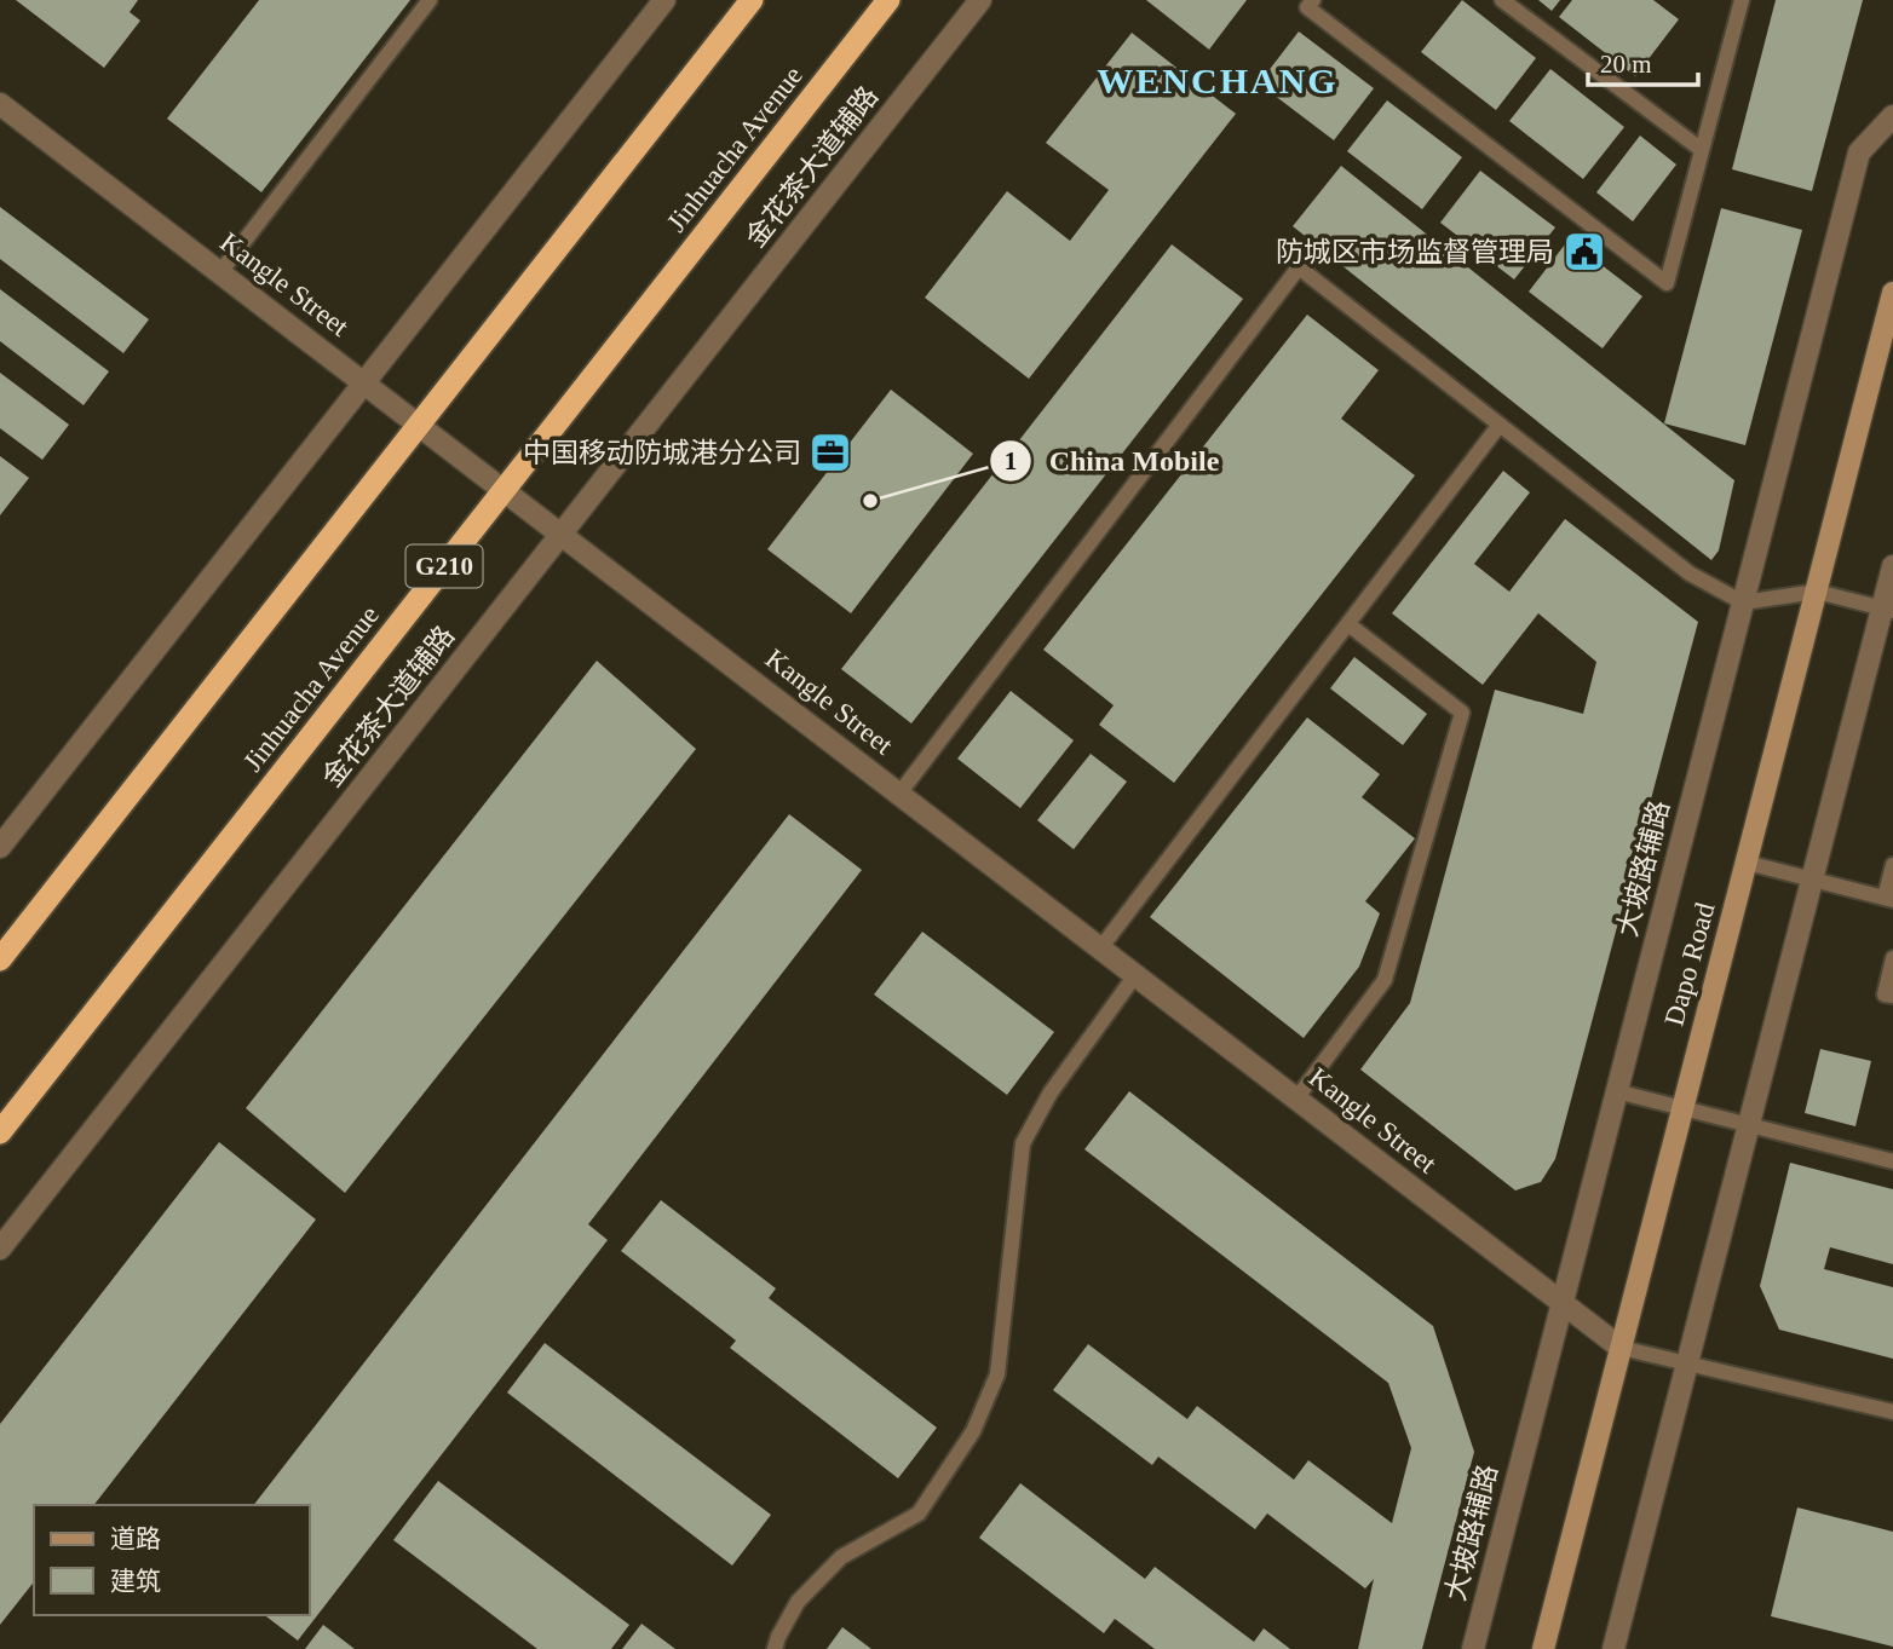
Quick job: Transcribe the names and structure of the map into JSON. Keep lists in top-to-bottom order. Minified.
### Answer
{"streets":{"highway":["Jinhuacha Avenue","G210"],"main road":["Dapo Road"],"street":["金花茶大道辅路","Kangle Street","大坡路辅路"]},"crossings":[["Jinhuacha Avenue","Kangle Street"],["金花茶大道辅路","Kangle Street"],["Kangle Street","大坡路辅路"],["Kangle Street","Dapo Road"]],"districts":["WENCHANG"],"places":{"public building":["防城区市场监督管理局"],"office":["中国移动防城港分公司"],"other":["China Mobile"]},"legend":["道路","建筑"],"scale_bar":"20 m"}
